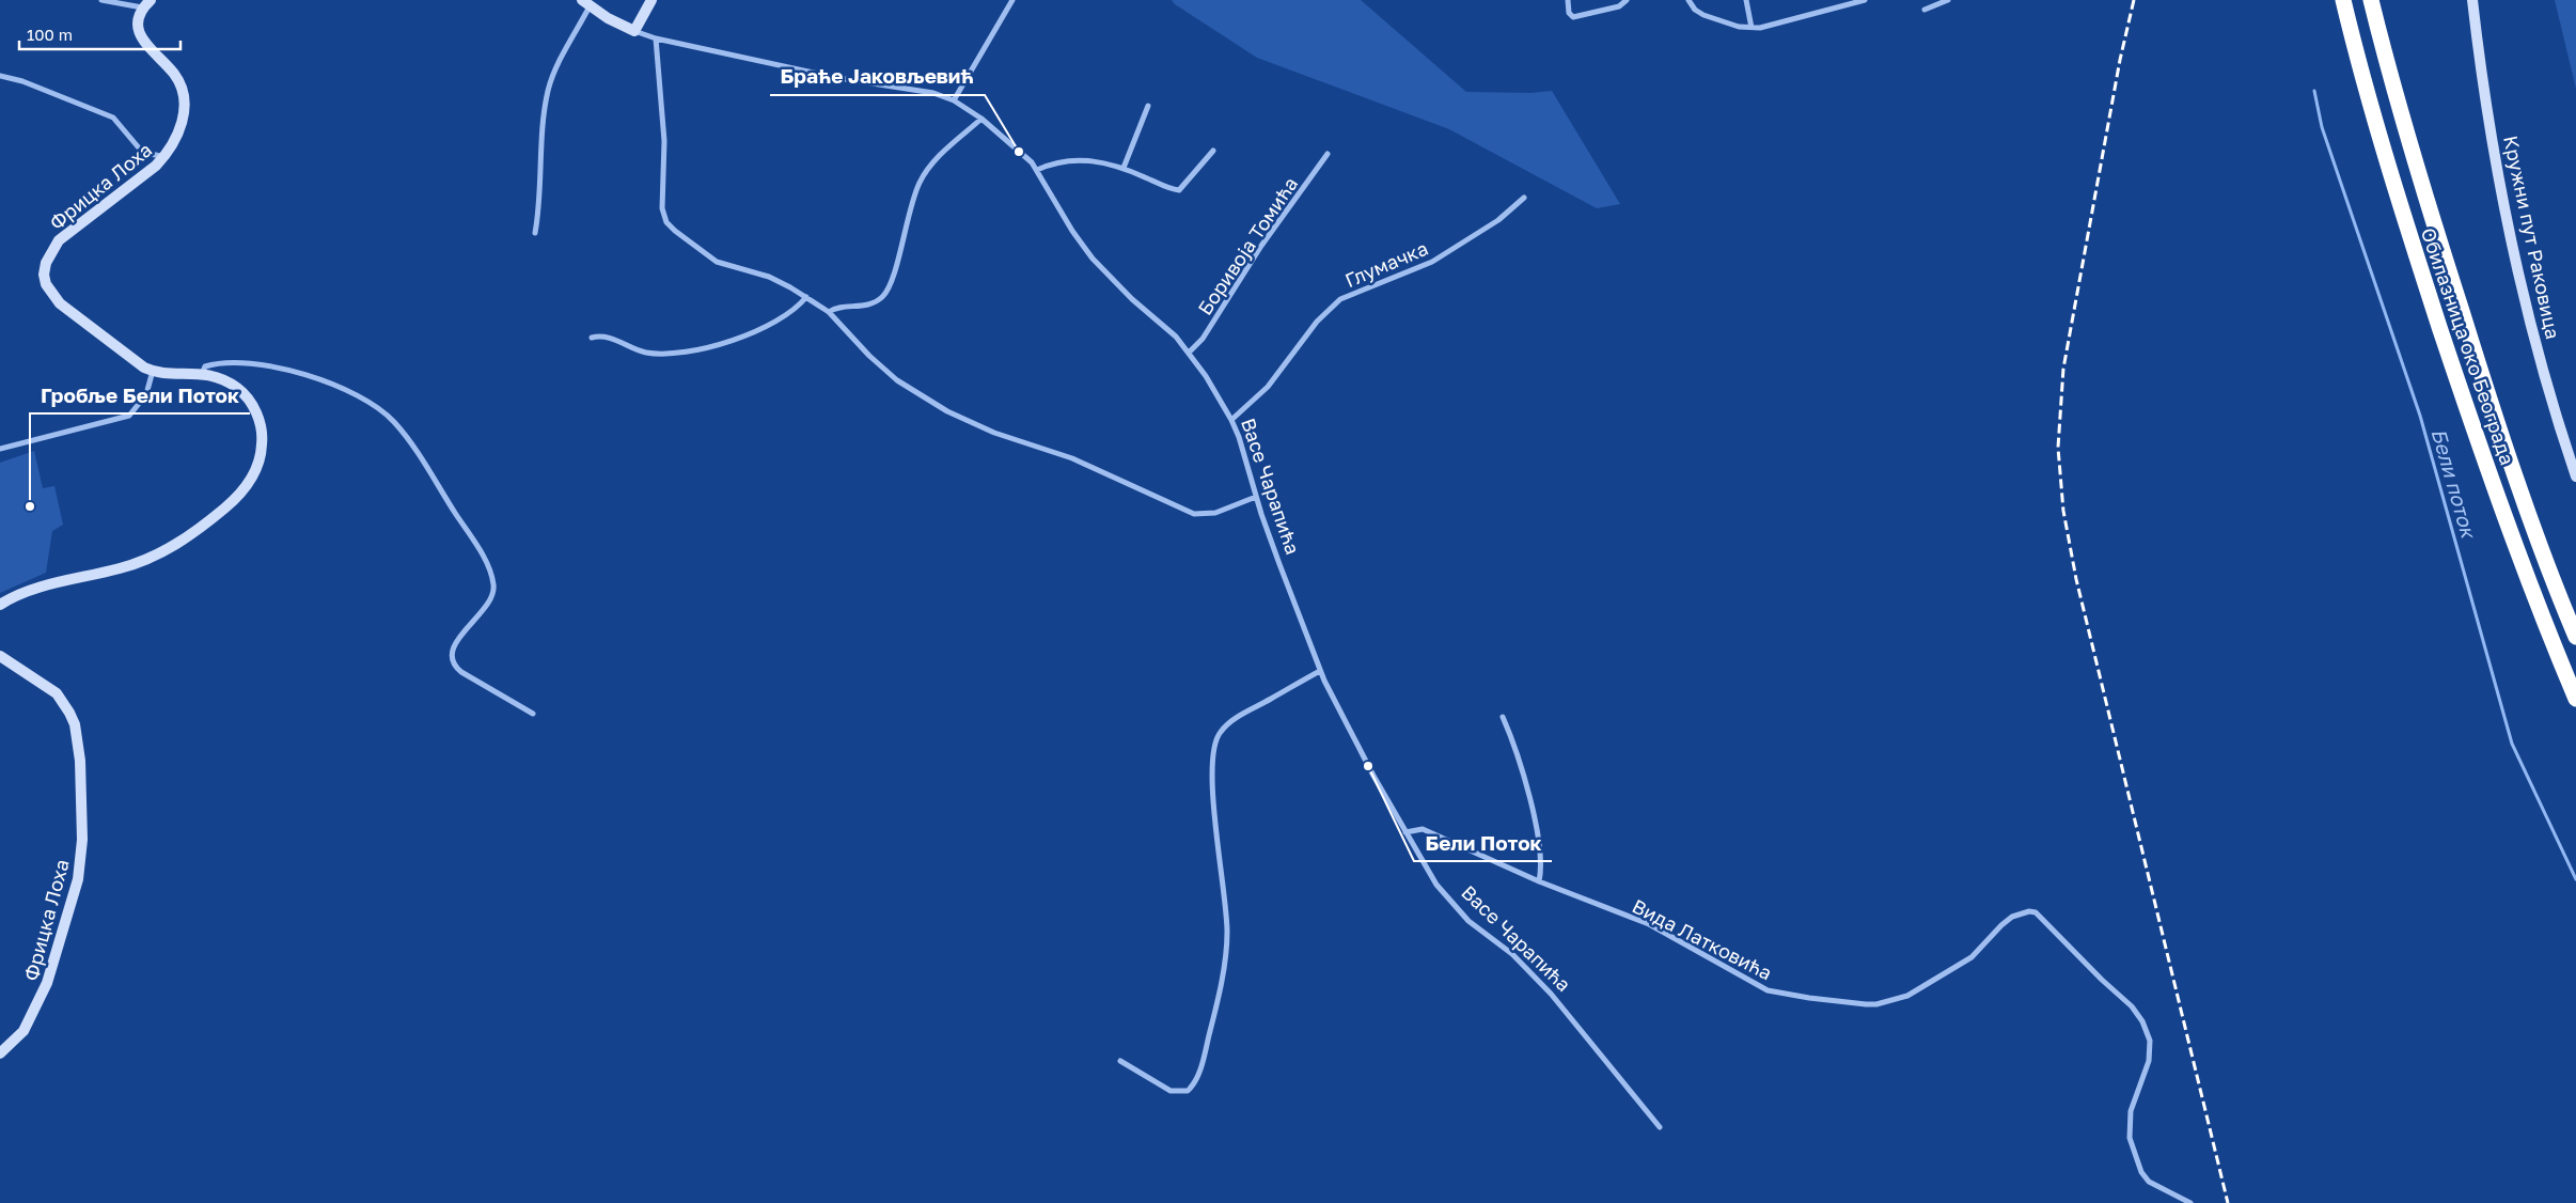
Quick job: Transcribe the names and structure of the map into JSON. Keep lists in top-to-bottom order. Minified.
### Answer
{"streets":{"highway":["Обилазница око Београда"],"street":["Фрицка Лоха","Кружни пут Раковица","Боривоја Томића","Глумачка","Васе Чарапића","Вида Латковића"]},"crossings":[["Боривоја Томића","Васе Чарапића"],["Глумачка","Васе Чарапића"],["Васе Чарапића","Вида Латковића"]],"water":["Бели поток"],"places":["Браће Јаковљевић","Гробље Бели Поток","Бели Поток"],"scale_bar":"100 m"}
